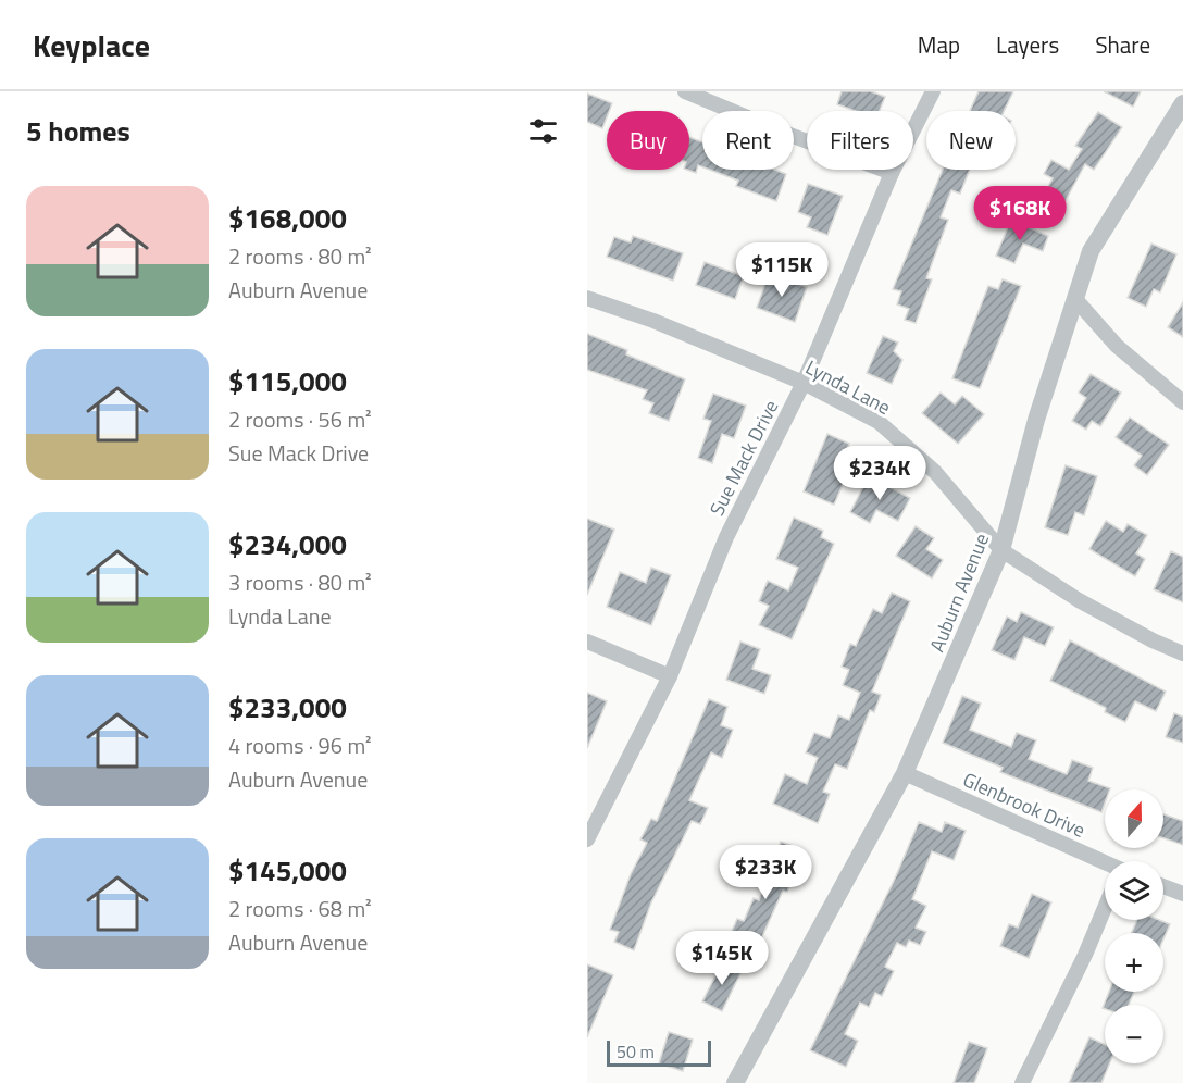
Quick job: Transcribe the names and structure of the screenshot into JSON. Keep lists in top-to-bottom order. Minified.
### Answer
{"streets":{"street":["Lynda Lane","Sue Mack Drive","Auburn Avenue","Glenbrook Drive"]},"crossings":[["Lynda Lane","Sue Mack Drive"],["Lynda Lane","Auburn Avenue"],["Auburn Avenue","Glenbrook Drive"]],"scale_bar":"50 m","north":"top","page":{"header":"Keyplace","nav":["Map","Layers","Share"],"heading":"5 homes","chip":["Buy","Rent","Filters","New"],"list":[{"name":"$168,000","note":"2 rooms · 80 m² · Auburn Avenue"},{"name":"$115,000","note":"2 rooms · 56 m² · Sue Mack Drive"},{"name":"$234,000","note":"3 rooms · 80 m² · Lynda Lane"},{"name":"$233,000","note":"4 rooms · 96 m² · Auburn Avenue"},{"name":"$145,000","note":"2 rooms · 68 m² · Auburn Avenue"}],"price":["$168K","$115K","$234K","$233K","$145K"],"map_buttons":["+","−"],"scale":"50 m"}}
